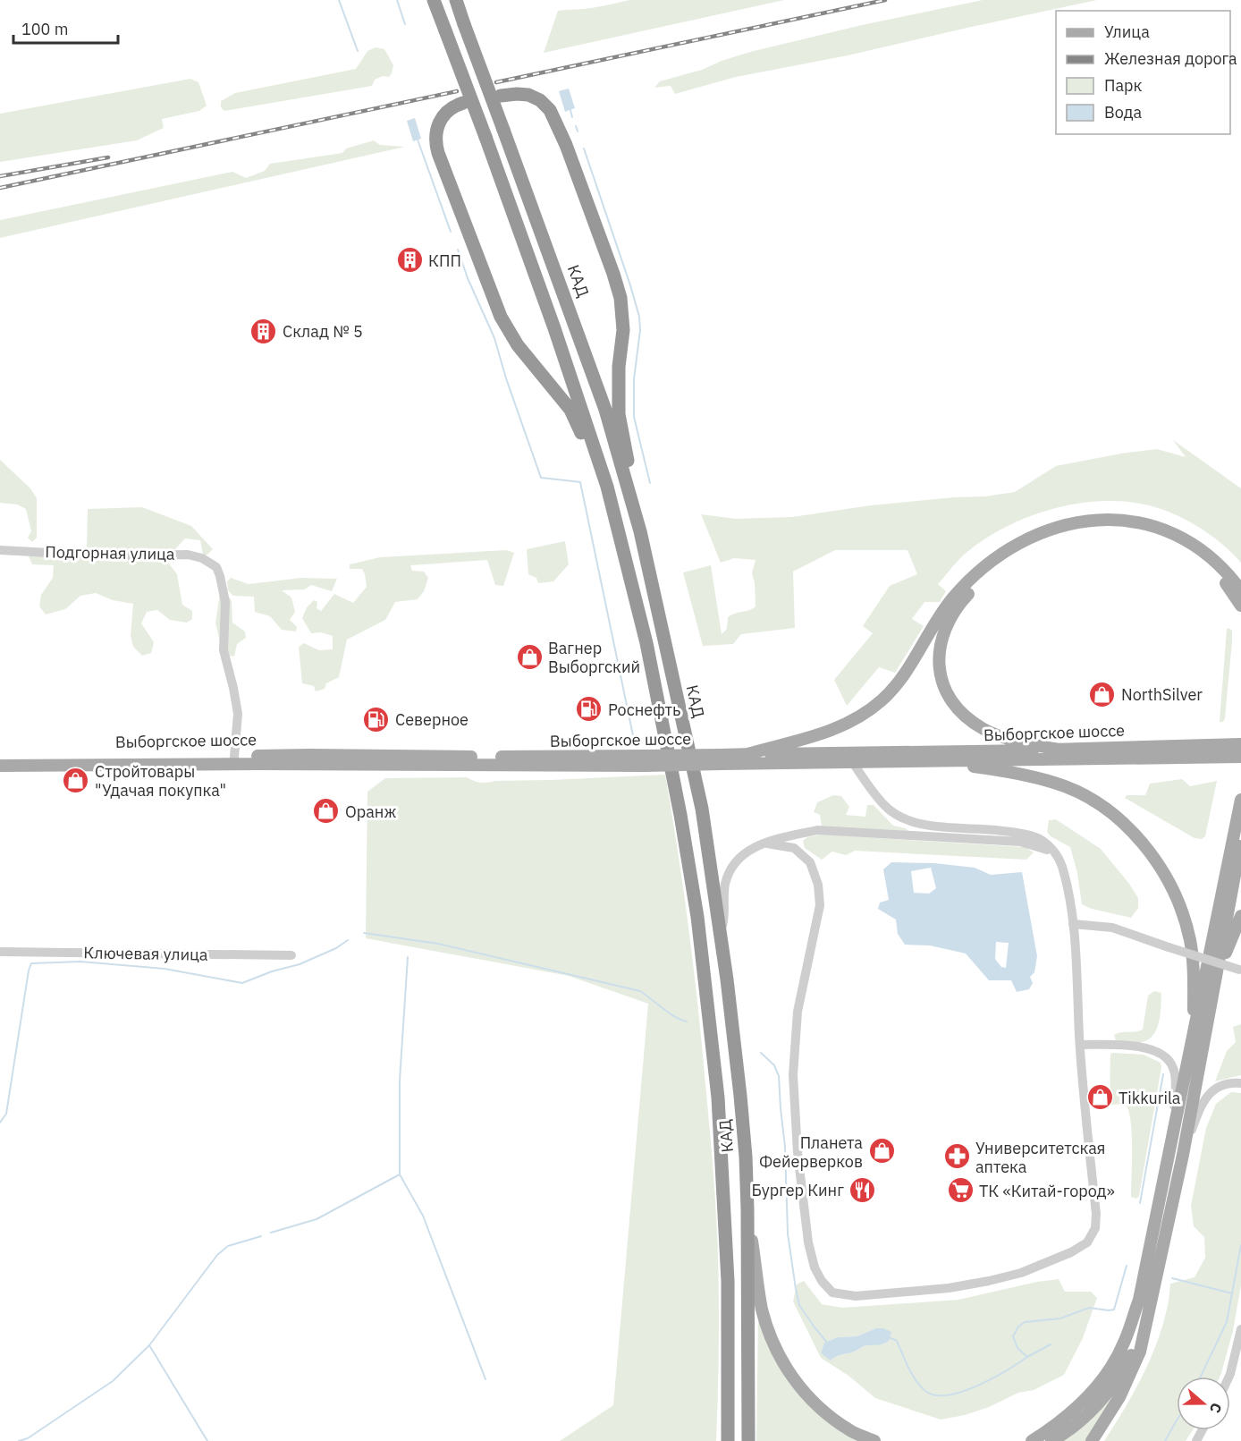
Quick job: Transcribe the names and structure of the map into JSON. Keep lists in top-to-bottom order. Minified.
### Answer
{"streets":{"highway":["КАД"],"main road":["Выборгское шоссе"],"street":["Подгорная улица","Ключевая улица"]},"crossings":[["Подгорная улица","Выборгское шоссе"]],"places":{"building":["КПП","Склад № 5"],"shop":["Вагнер Выборгский","NorthSilver","Cтройтовары \"Удачая покупка\"","Оранж","Tikkurila","Планета Фейерверков"],"fuel station":["Роснефть","Северное"],"pharmacy":["Университетская аптека"],"restaurant":["Бургер Кинг"],"supermarket":["ТК «Китай-город»"]},"legend":["Улица","Железная дорога","Парк","Вода"],"scale_bar":"100 m","north":"right"}
